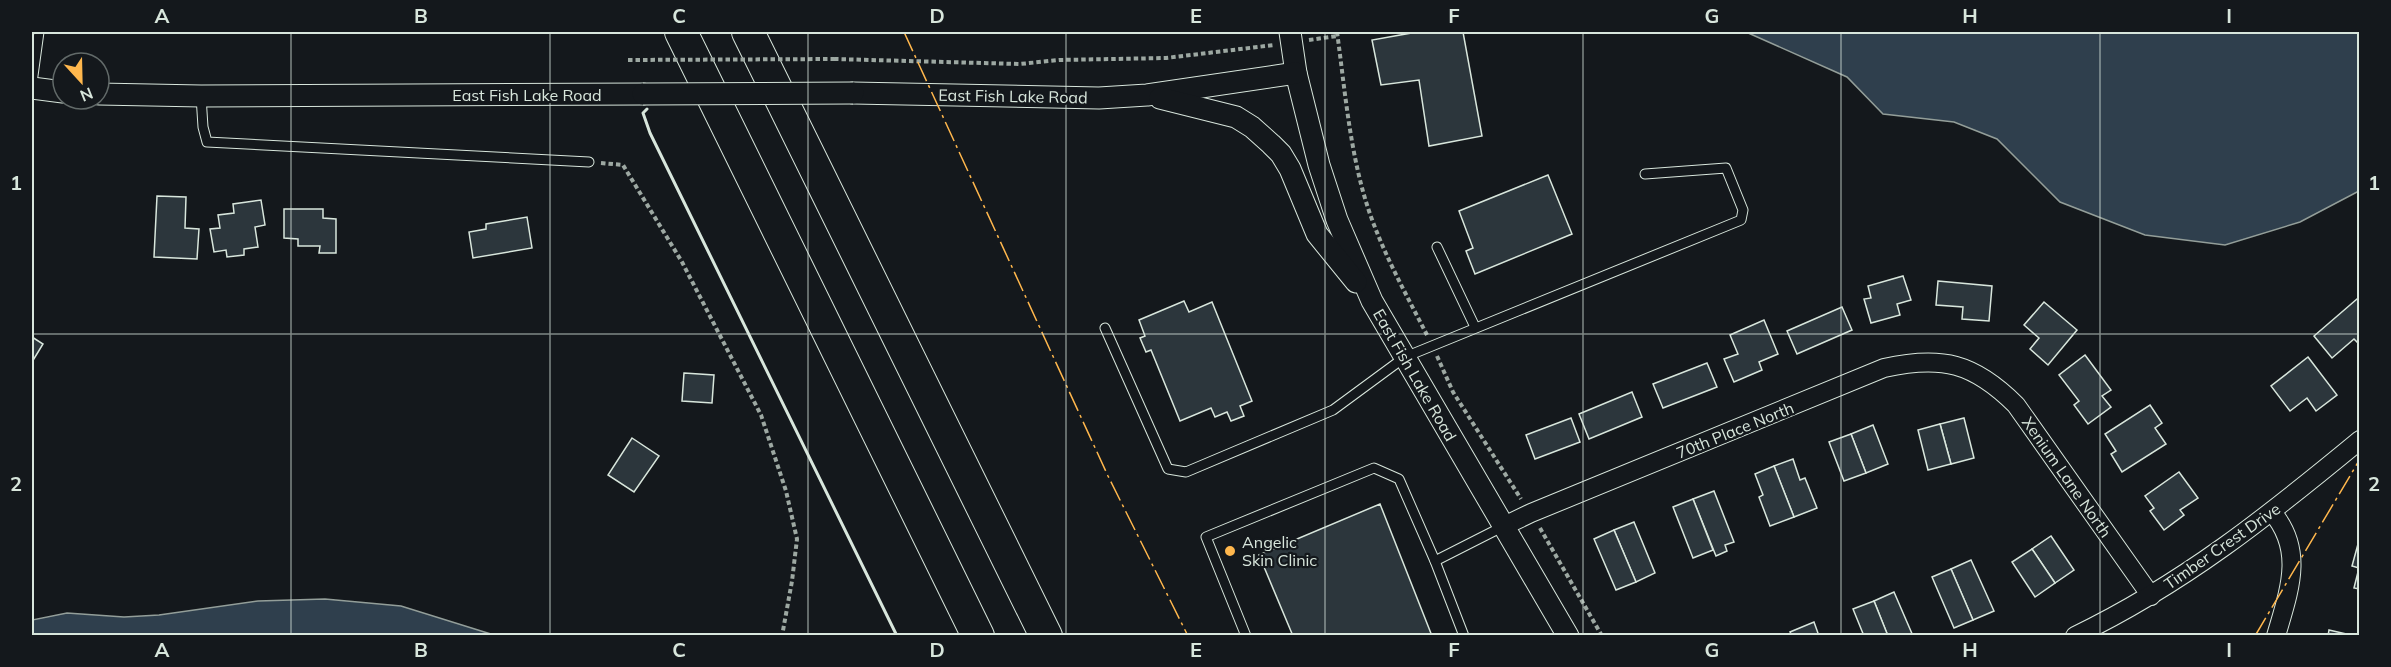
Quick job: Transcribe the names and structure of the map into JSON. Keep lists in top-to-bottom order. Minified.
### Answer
{"streets":{"street":["East Fish Lake Road","70th Place North","Xenium Lane North","Timber Crest Drive"]},"crossings":[["East Fish Lake Road","70th Place North"],["70th Place North","Xenium Lane North"],["Xenium Lane North","Timber Crest Drive"]],"places":["Angelic Skin Clinic"],"north":"bottom","grid":{"columns":["A","B","C","D","E","F","G","H","I"],"rows":["1","2"]}}
